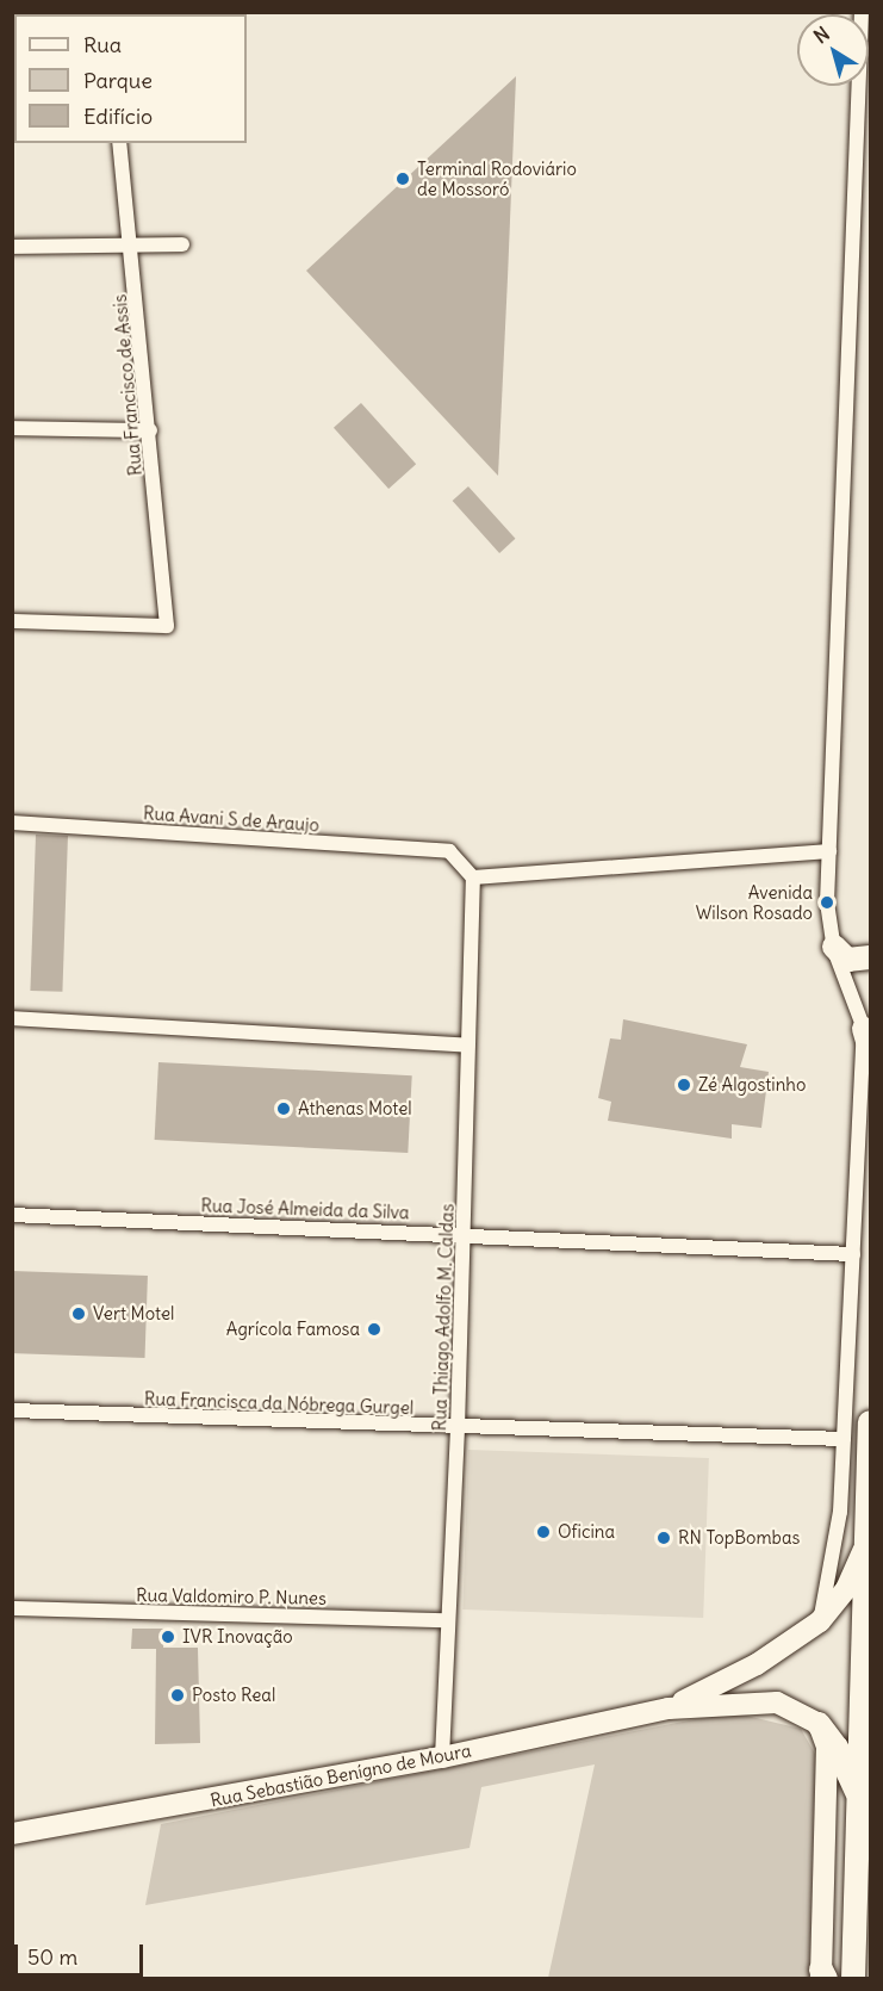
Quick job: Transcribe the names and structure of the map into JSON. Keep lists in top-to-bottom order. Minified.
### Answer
{"streets":{"main road":["Rua Sebastião Benígno de Moura"],"street":["Rua Francisco de Assis","Rua Avani S de Araujo","Rua José Almeida da Silva","Rua Thiago Adolfo M. Caldas","Rua Francisca da Nóbrega Gurgel","Rua Valdomiro P. Nunes"]},"crossings":[["Rua Avani S de Araujo","Rua Thiago Adolfo M. Caldas"],["Rua José Almeida da Silva","Rua Thiago Adolfo M. Caldas"],["Rua Thiago Adolfo M. Caldas","Rua Francisca da Nóbrega Gurgel"],["Rua Thiago Adolfo M. Caldas","Rua Valdomiro P. Nunes"],["Rua Thiago Adolfo M. Caldas","Rua Sebastião Benígno de Moura"]],"places":["Terminal Rodoviário de Mossoró","Avenida Wilson Rosado","Zé Algostinho","Athenas Motel","Vert Motel","Agrícola Famosa","Oficina","RN TopBombas","IVR Inovação","Posto Real"],"legend":["Rua","Parque","Edifício"],"scale_bar":"50 m","north":"top left"}
